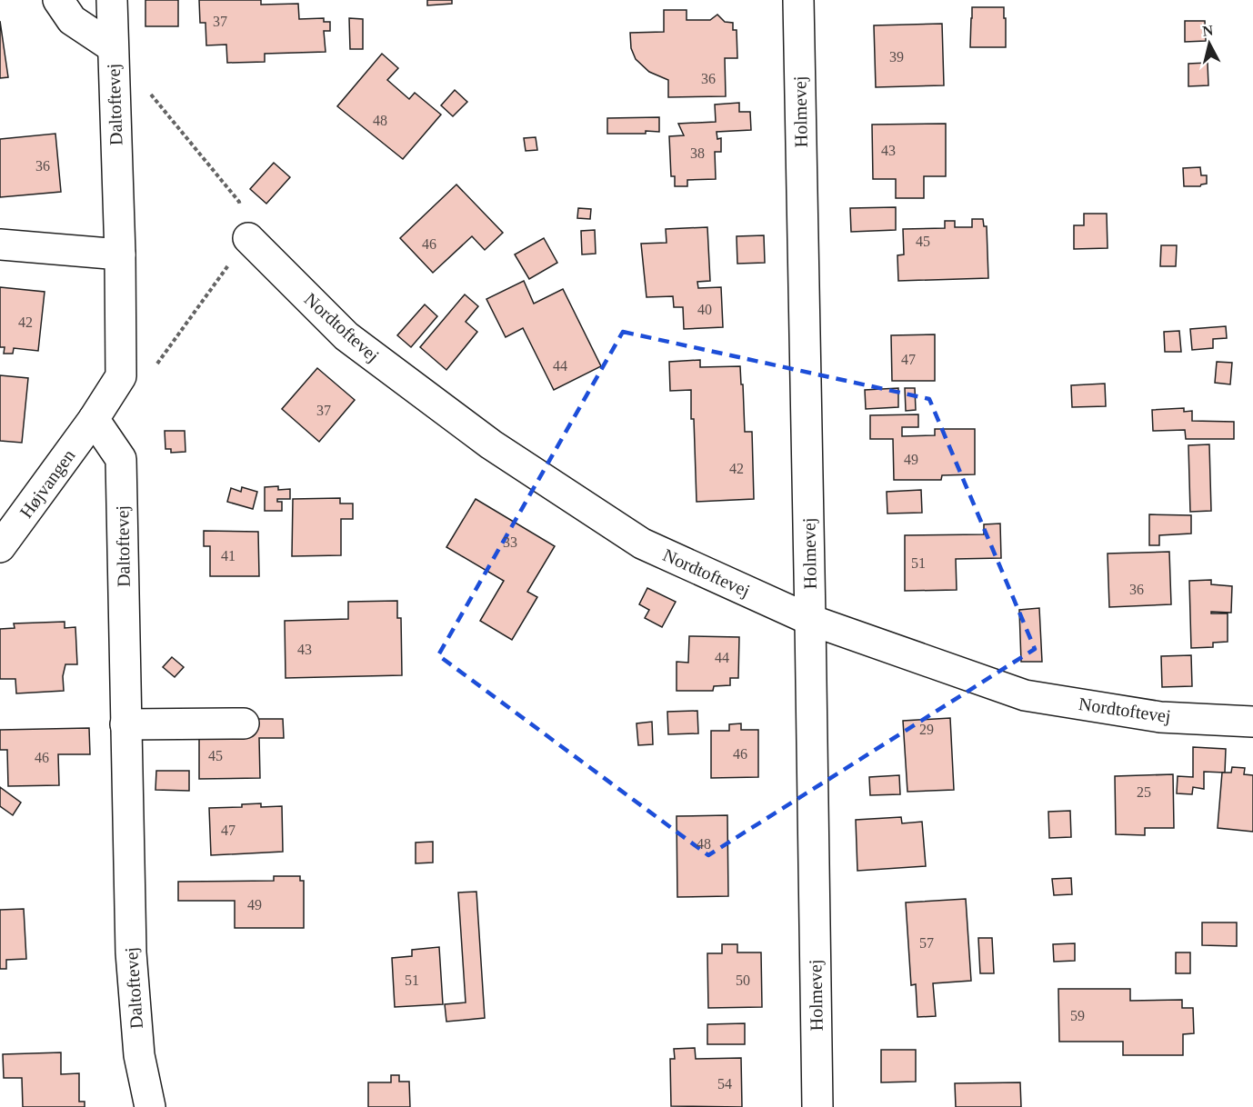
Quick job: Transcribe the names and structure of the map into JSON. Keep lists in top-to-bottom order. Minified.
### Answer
{"streets":{"street":["Daltoftevej","Holmevej","Nordtoftevej","Højvangen"]},"crossings":[["Daltoftevej","Højvangen"],["Holmevej","Nordtoftevej"]],"house_numbers":["37","39","36","48","43","38","36","45","46","40","42","47","44","37","49","42","33","41","51","36","43","44","29","46","45","46","25","47","48","49","57","51","50","59","54"],"north":"top"}
